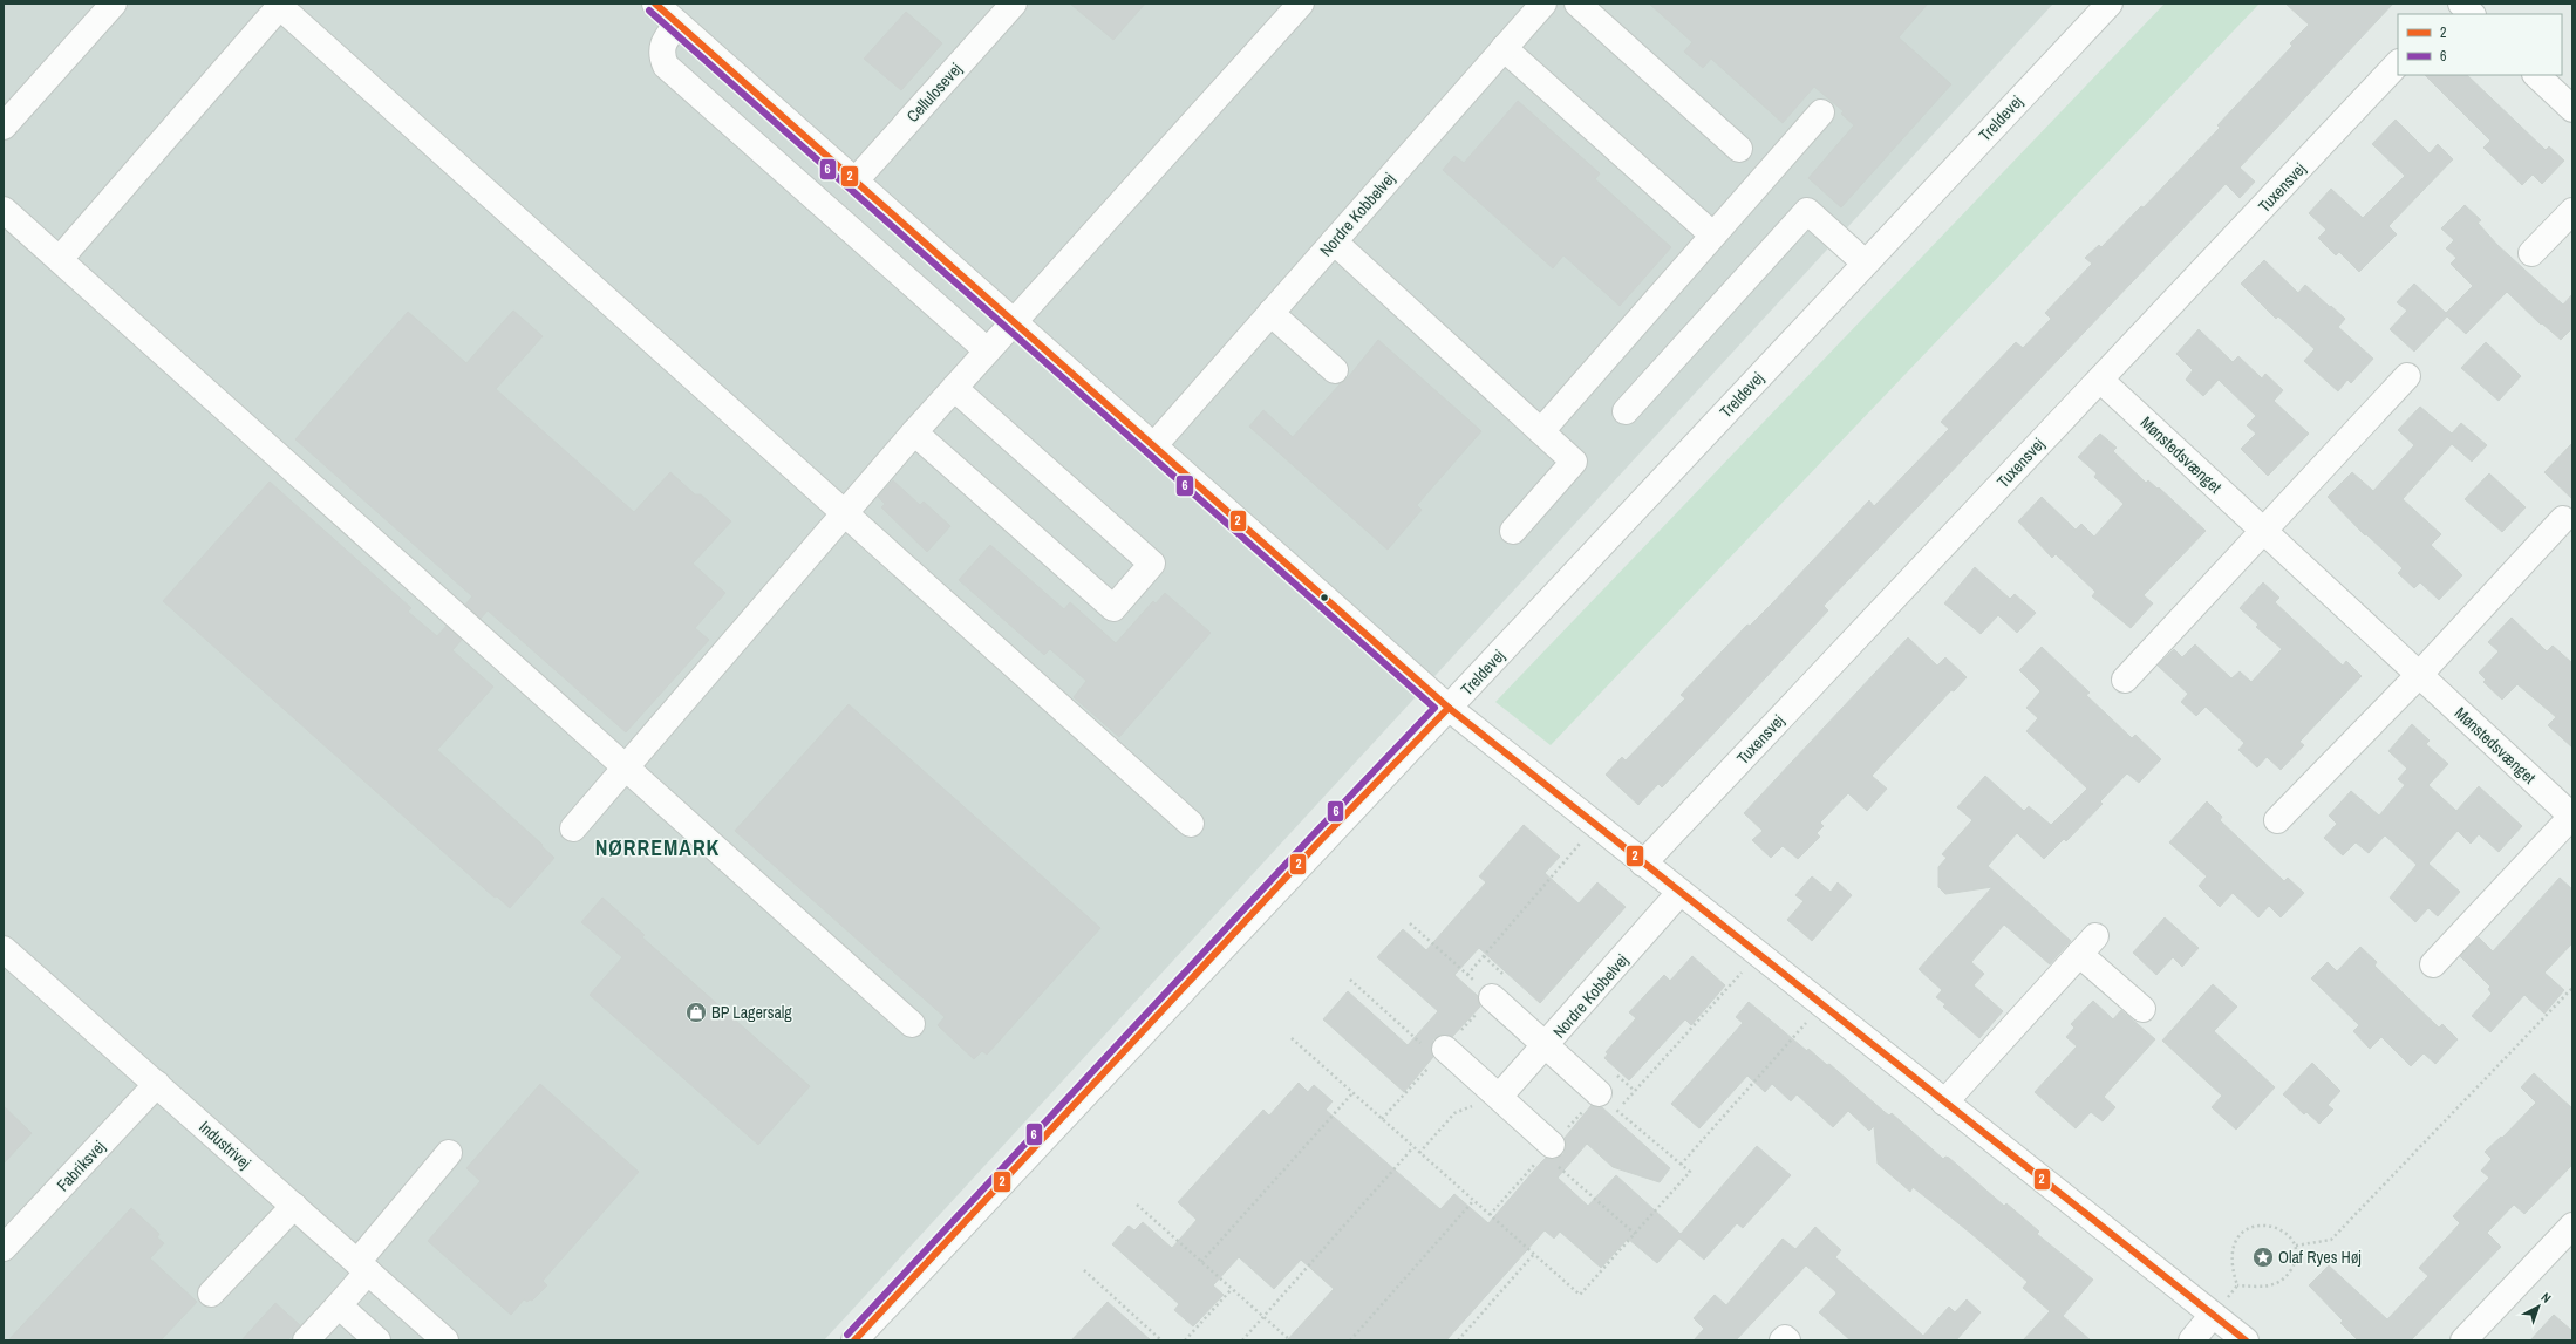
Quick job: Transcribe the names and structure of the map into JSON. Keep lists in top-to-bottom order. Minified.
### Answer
{"streets":{"street":["Cellulosevej","Treldevej","Tuxensvej","Nordre Kobbelvej","Mønstedsvænget","Industrivej","Fabriksvej"]},"crossings":[["Tuxensvej","Mønstedsvænget"],["Industrivej","Fabriksvej"]],"districts":["NØRREMARK"],"places":{"shop":["BP Lagersalg"],"place":["Olaf Ryes Høj"]},"lines":["transit line 2","transit line 6"],"legend":["2","6"],"north":"top right"}
